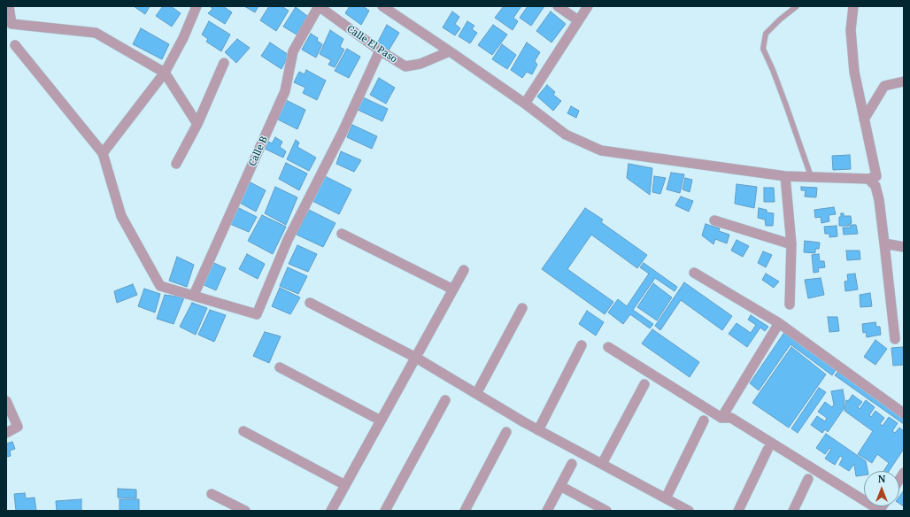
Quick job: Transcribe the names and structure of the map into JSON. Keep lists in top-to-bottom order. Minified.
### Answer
{"streets":{"street":["Calle El Paso","Calle B"]},"crossings":[["Calle El Paso","Calle B"]],"north":"top"}
